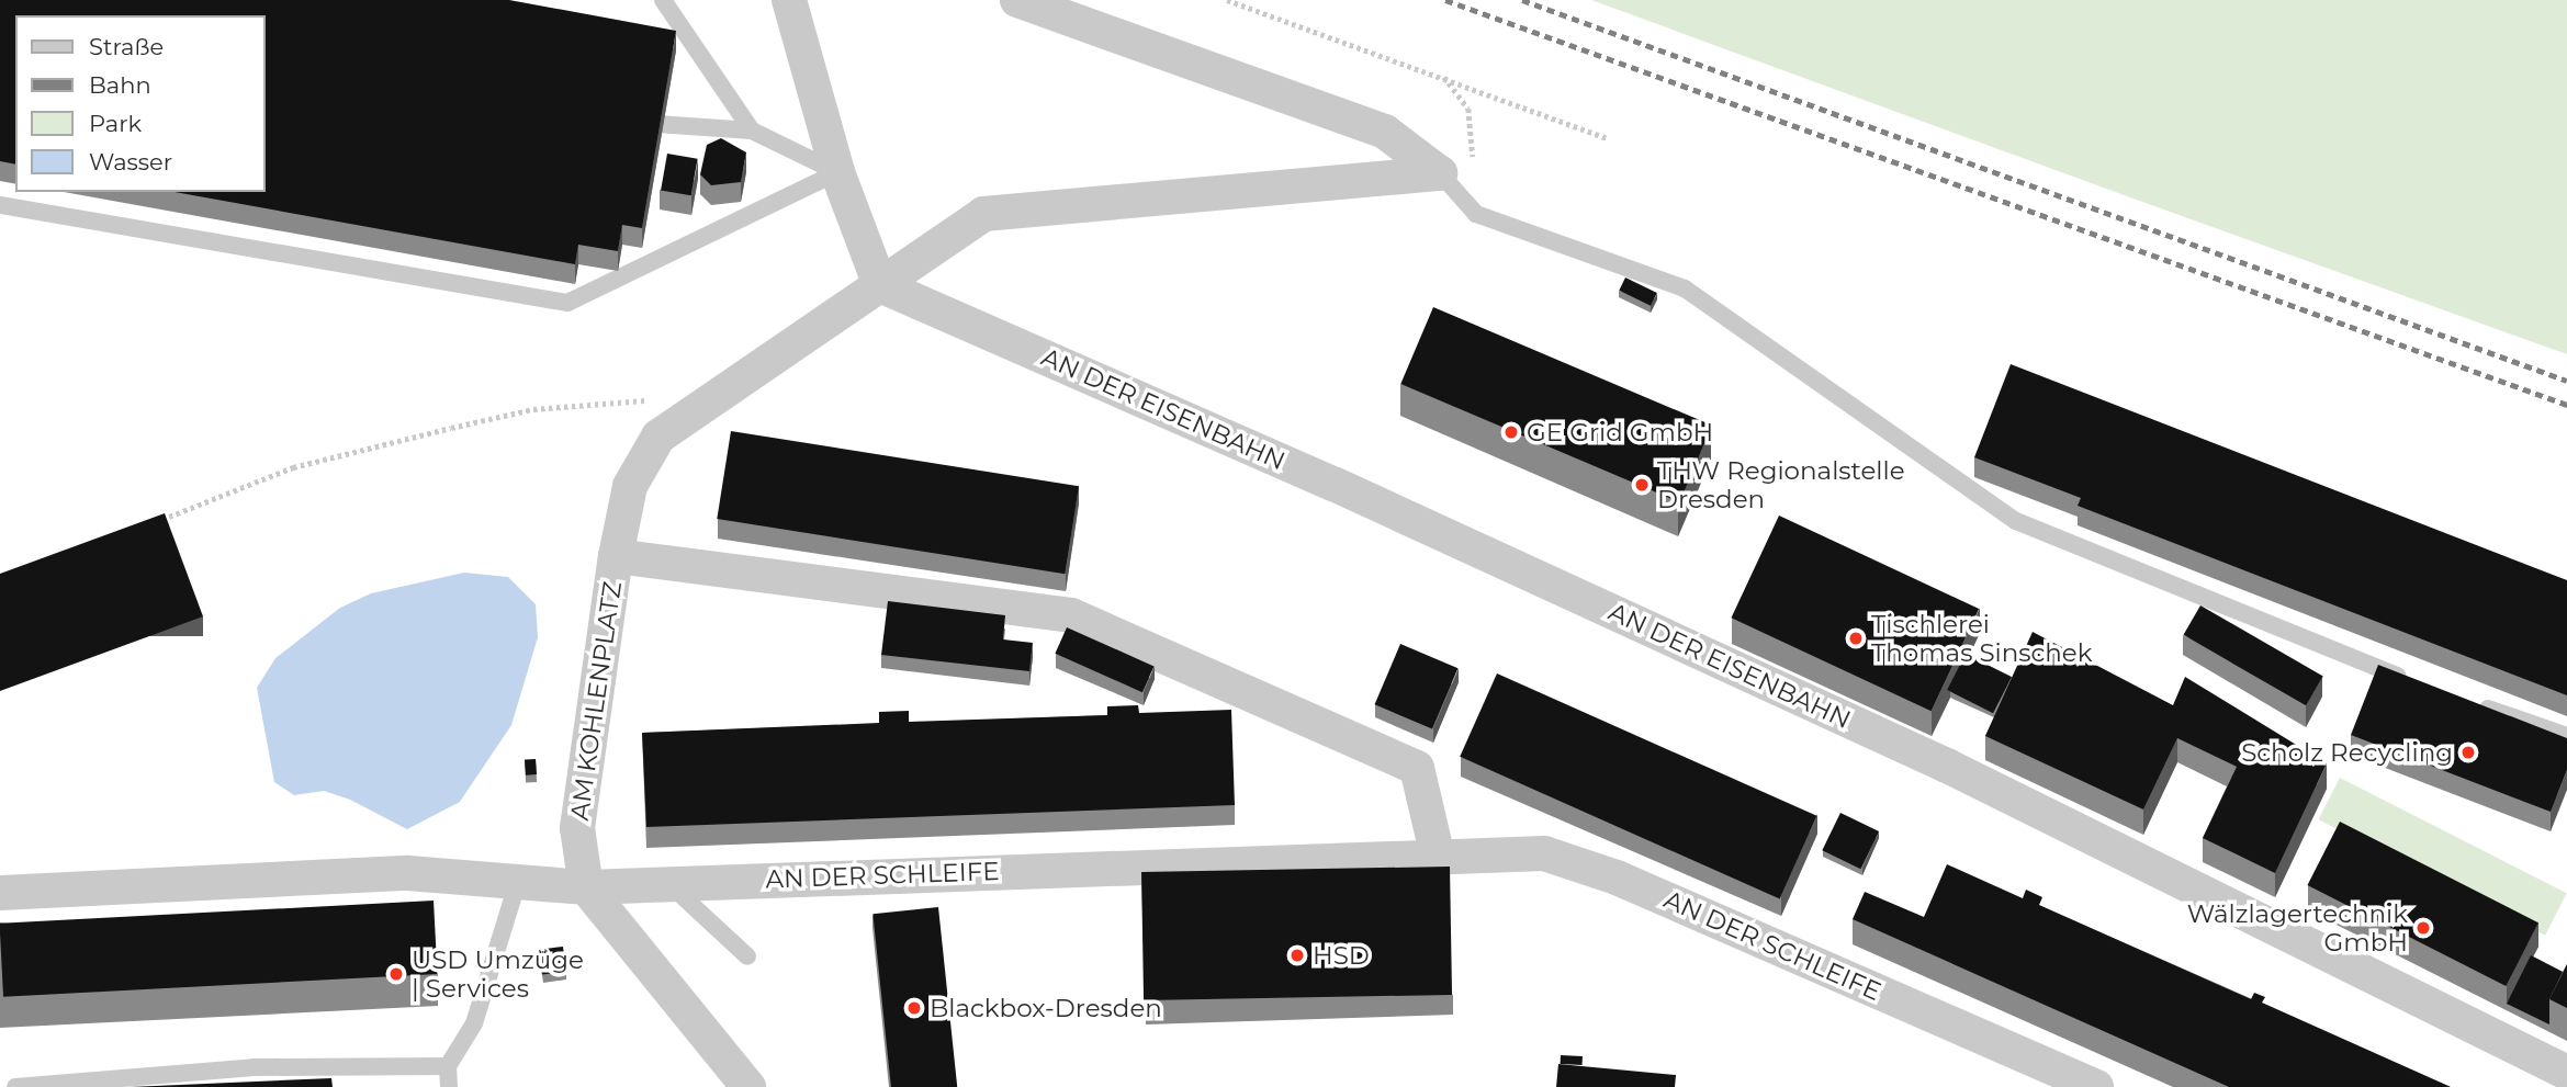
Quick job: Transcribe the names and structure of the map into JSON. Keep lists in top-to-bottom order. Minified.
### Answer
{"streets":{"street":["AN DER EISENBAHN","AM KOHLENPLATZ","AN DER SCHLEIFE"]},"crossings":[["AN DER EISENBAHN","AM KOHLENPLATZ"],["AM KOHLENPLATZ","AN DER SCHLEIFE"]],"places":["GE Grid GmbH","THW Regionalstelle Dresden","Tischlerei Thomas Sinschek","Scholz Recycling","Wälzlagertechnik GmbH","HSD","USD Umzüge | Services","Blackbox-Dresden"],"legend":["Straße","Bahn","Park","Wasser"]}
